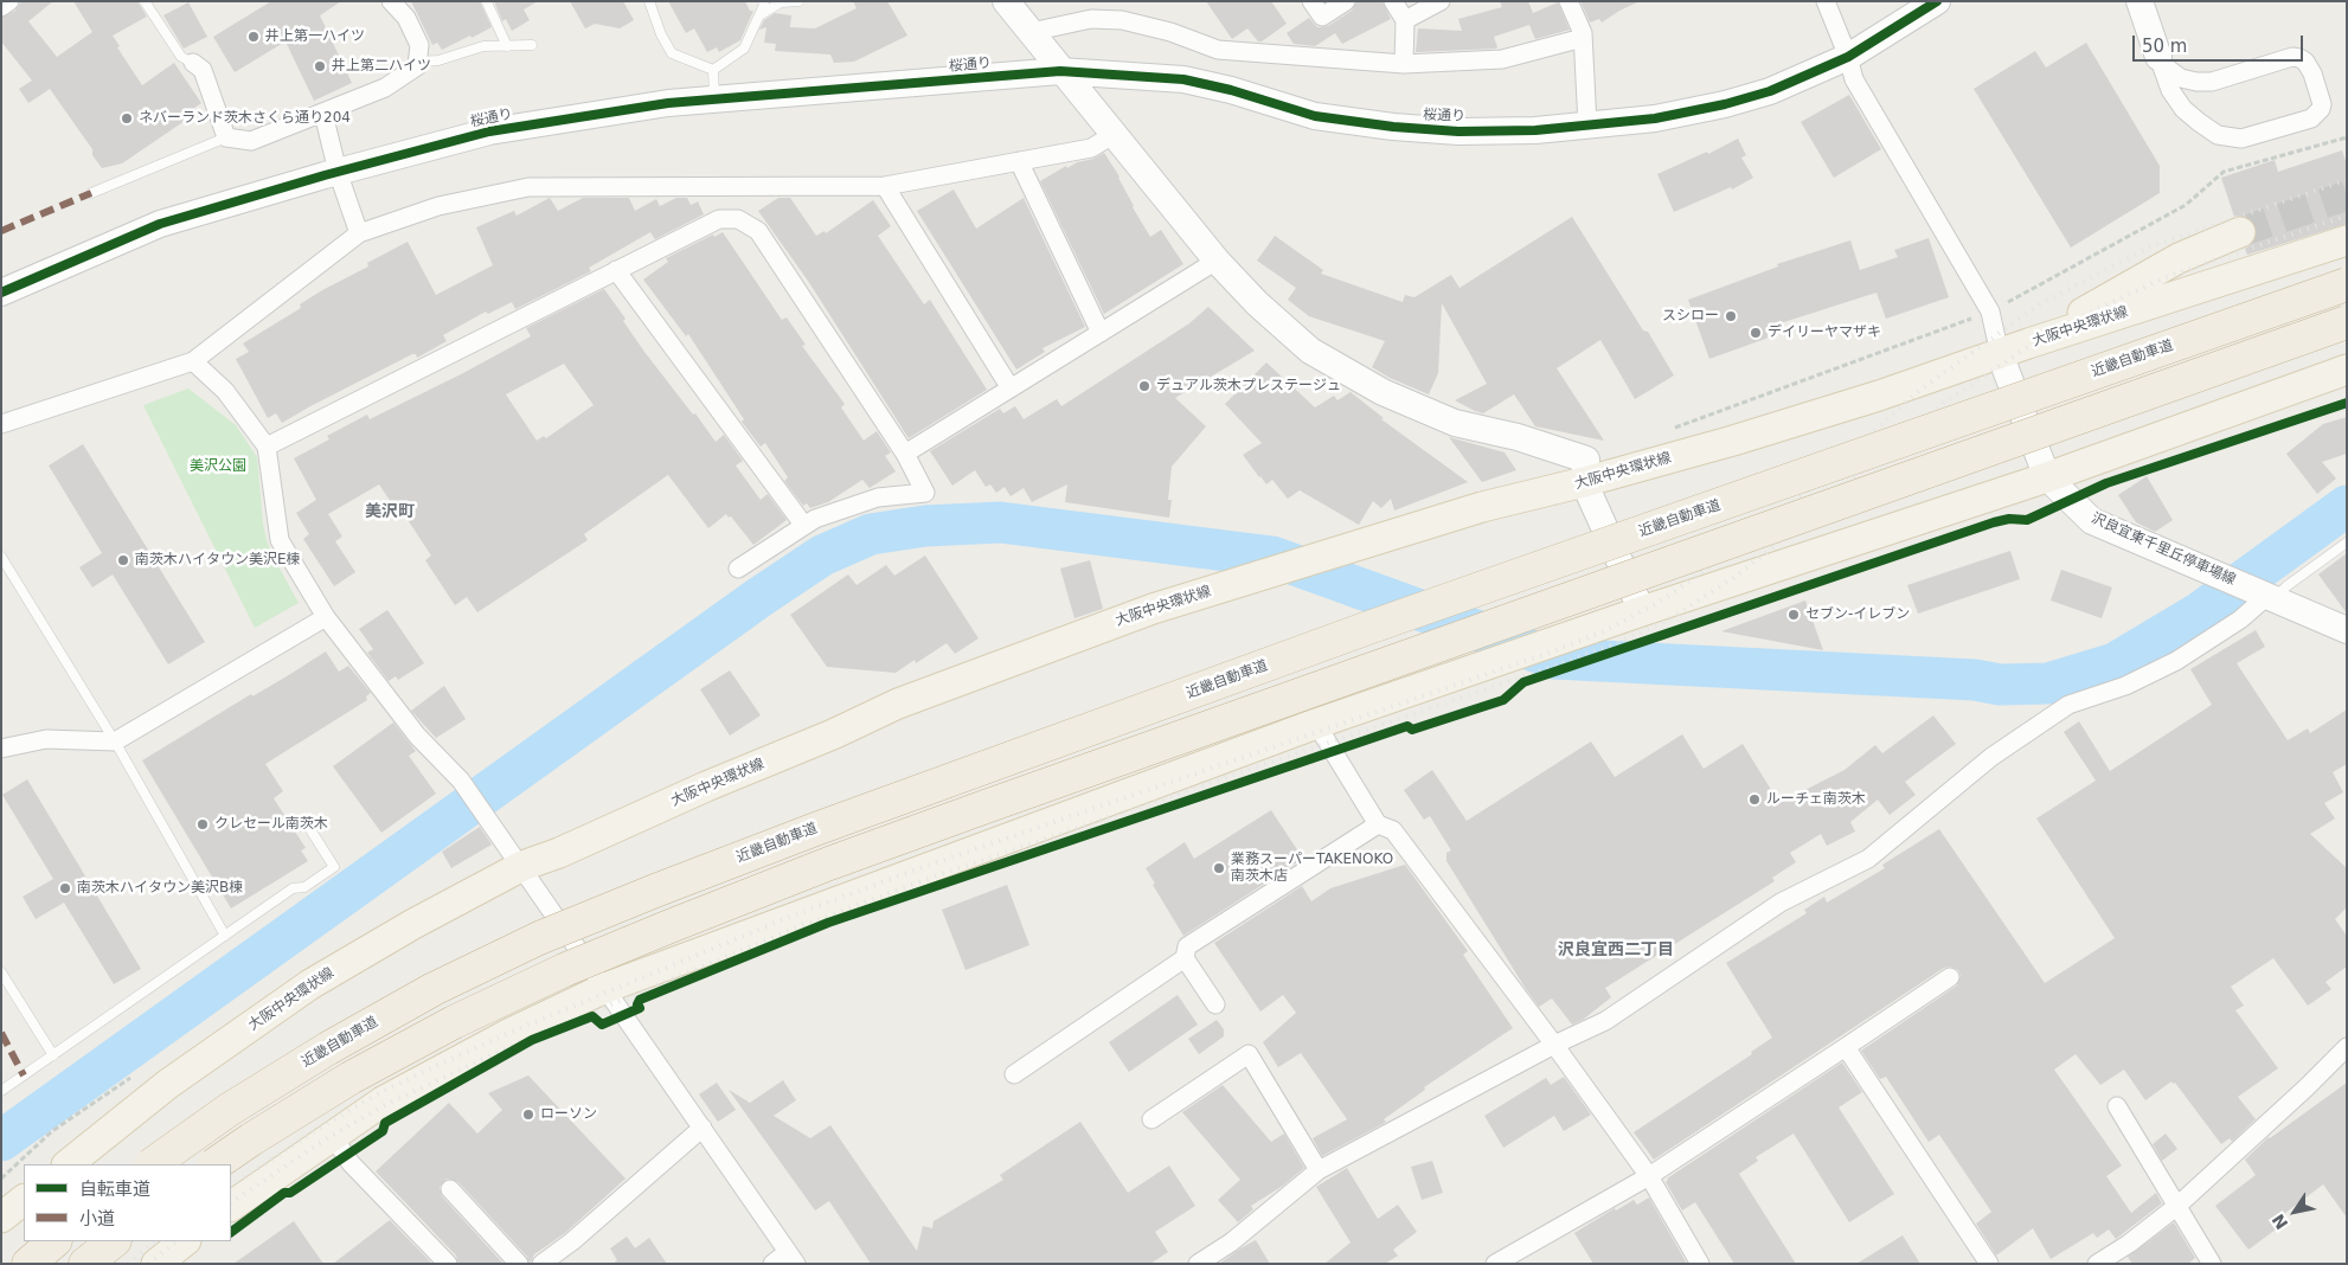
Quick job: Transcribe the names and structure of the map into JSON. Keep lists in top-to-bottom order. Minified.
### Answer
{"streets":{"highway":["近畿自動車道"],"main road":["大阪中央環状線"],"street":["桜通り","沢良宜東千里丘停車場線"]},"crossings":[["大阪中央環状線","沢良宜東千里丘停車場線"]],"districts":["美沢町","沢良宜西二丁目"],"parks":["美沢公園"],"places":["井上第一ハイツ","井上第二ハイツ","ネバーランド茨木さくら通り204","スシロー","デイリーヤマザキ","デュアル茨木プレステージュ","南茨木ハイタウン美沢E棟","セブン-イレブン","ルーチェ南茨木","クレセール南茨木","業務スーパーTAKENOKO 南茨木店","南茨木ハイタウン美沢B棟","ローソン"],"legend":["自転車道","小道"],"scale_bar":"50 m","north":"bottom left"}
